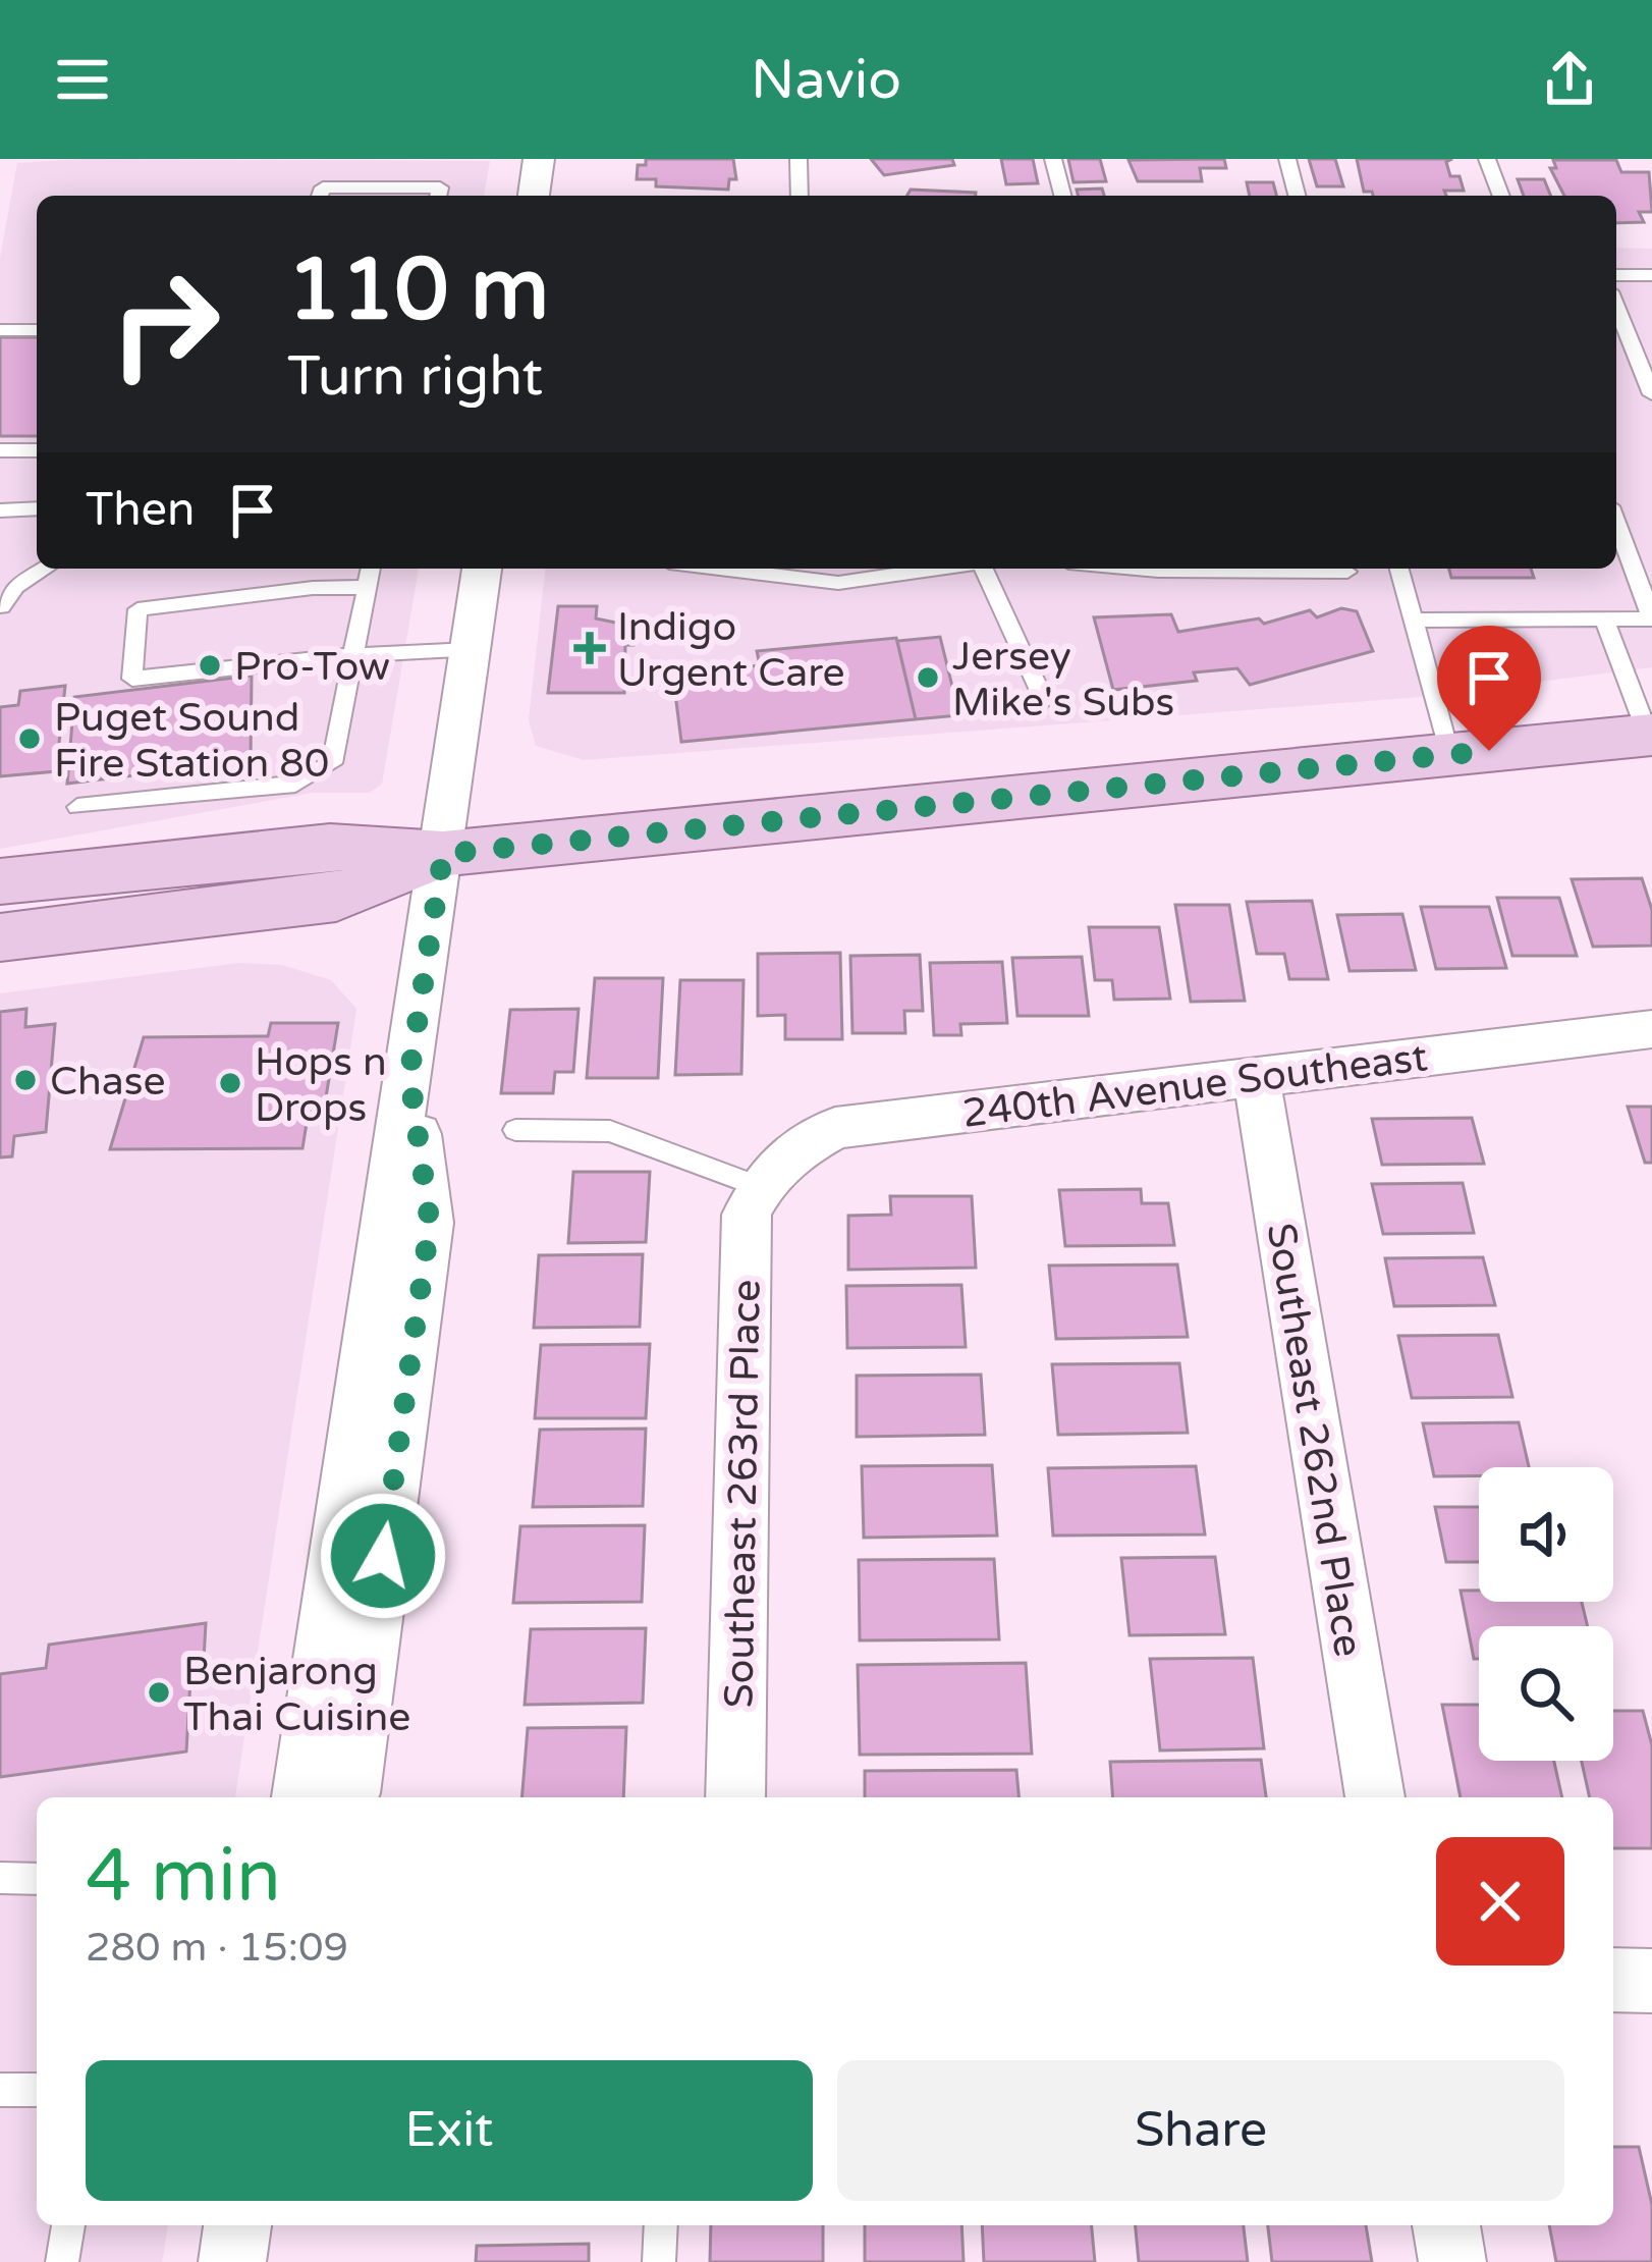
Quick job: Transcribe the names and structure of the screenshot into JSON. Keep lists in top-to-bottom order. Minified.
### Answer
{"streets":{"street":["240th Avenue Southeast","Southeast 262nd Place","Southeast 263rd Place"]},"crossings":[["240th Avenue Southeast","Southeast 262nd Place"],["240th Avenue Southeast","Southeast 263rd Place"]],"places":{"health":["Indigo Urgent Care"],"other":["Pro-Tow","Jersey Mike's Subs","Puget Sound Fire Station 80","Chase","Hops n Drops","Benjarong Thai Cuisine"]},"page":{"header":"Navio","turn":["110 m","Turn right"],"then":"Then","heading":["4 min","280 m · 15:09"],"buttons":["Exit","Share"]}}
